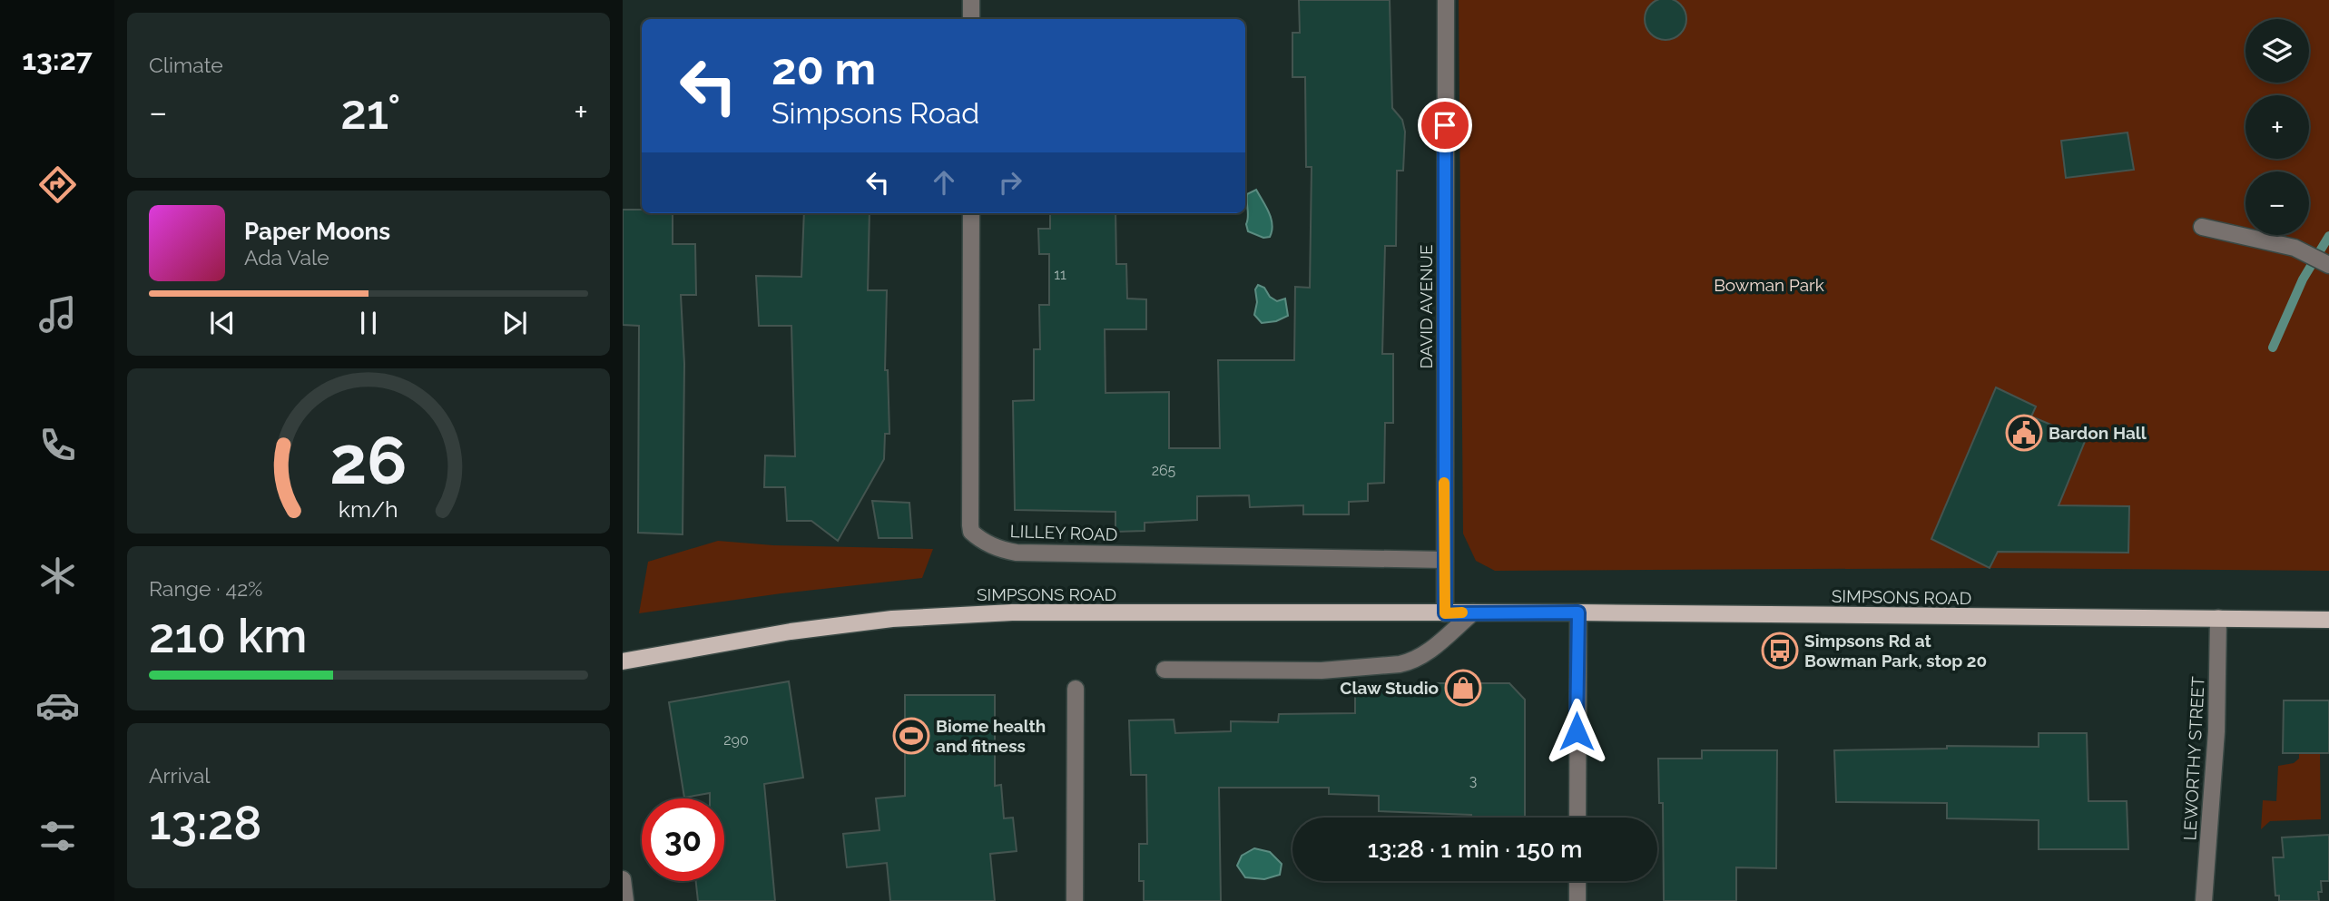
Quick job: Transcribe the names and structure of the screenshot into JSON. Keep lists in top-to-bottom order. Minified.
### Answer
{"streets":{"main road":["SIMPSONS ROAD"],"street":["DAVID AVENUE","LILLEY ROAD","LEWORTHY STREET"]},"crossings":[["DAVID AVENUE","LILLEY ROAD"],["DAVID AVENUE","SIMPSONS ROAD"],["SIMPSONS ROAD","LEWORTHY STREET"]],"parks":["Bowman Park"],"places":{"public building":["Bardon Hall"],"bus stop":["Simpsons Rd at Bowman Park, stop 20"],"shop":["Claw Studio"],"sports":["Biome health and fitness"]},"house_numbers":["11","265","290","3"],"page":{"tabs":"13:27","tile":["Climate",["Range · 42%","210 km"],["Arrival","13:28"]],"map_buttons":["+","−"],"turn":["20 m","Simpsons Road"],"heat":["−","21°","+"],"song":["Paper Moons","Ada Vale"],"limit":"30","trip":"13:28 · 1 min · 150 m","gauge":["26","km/h"]}}
